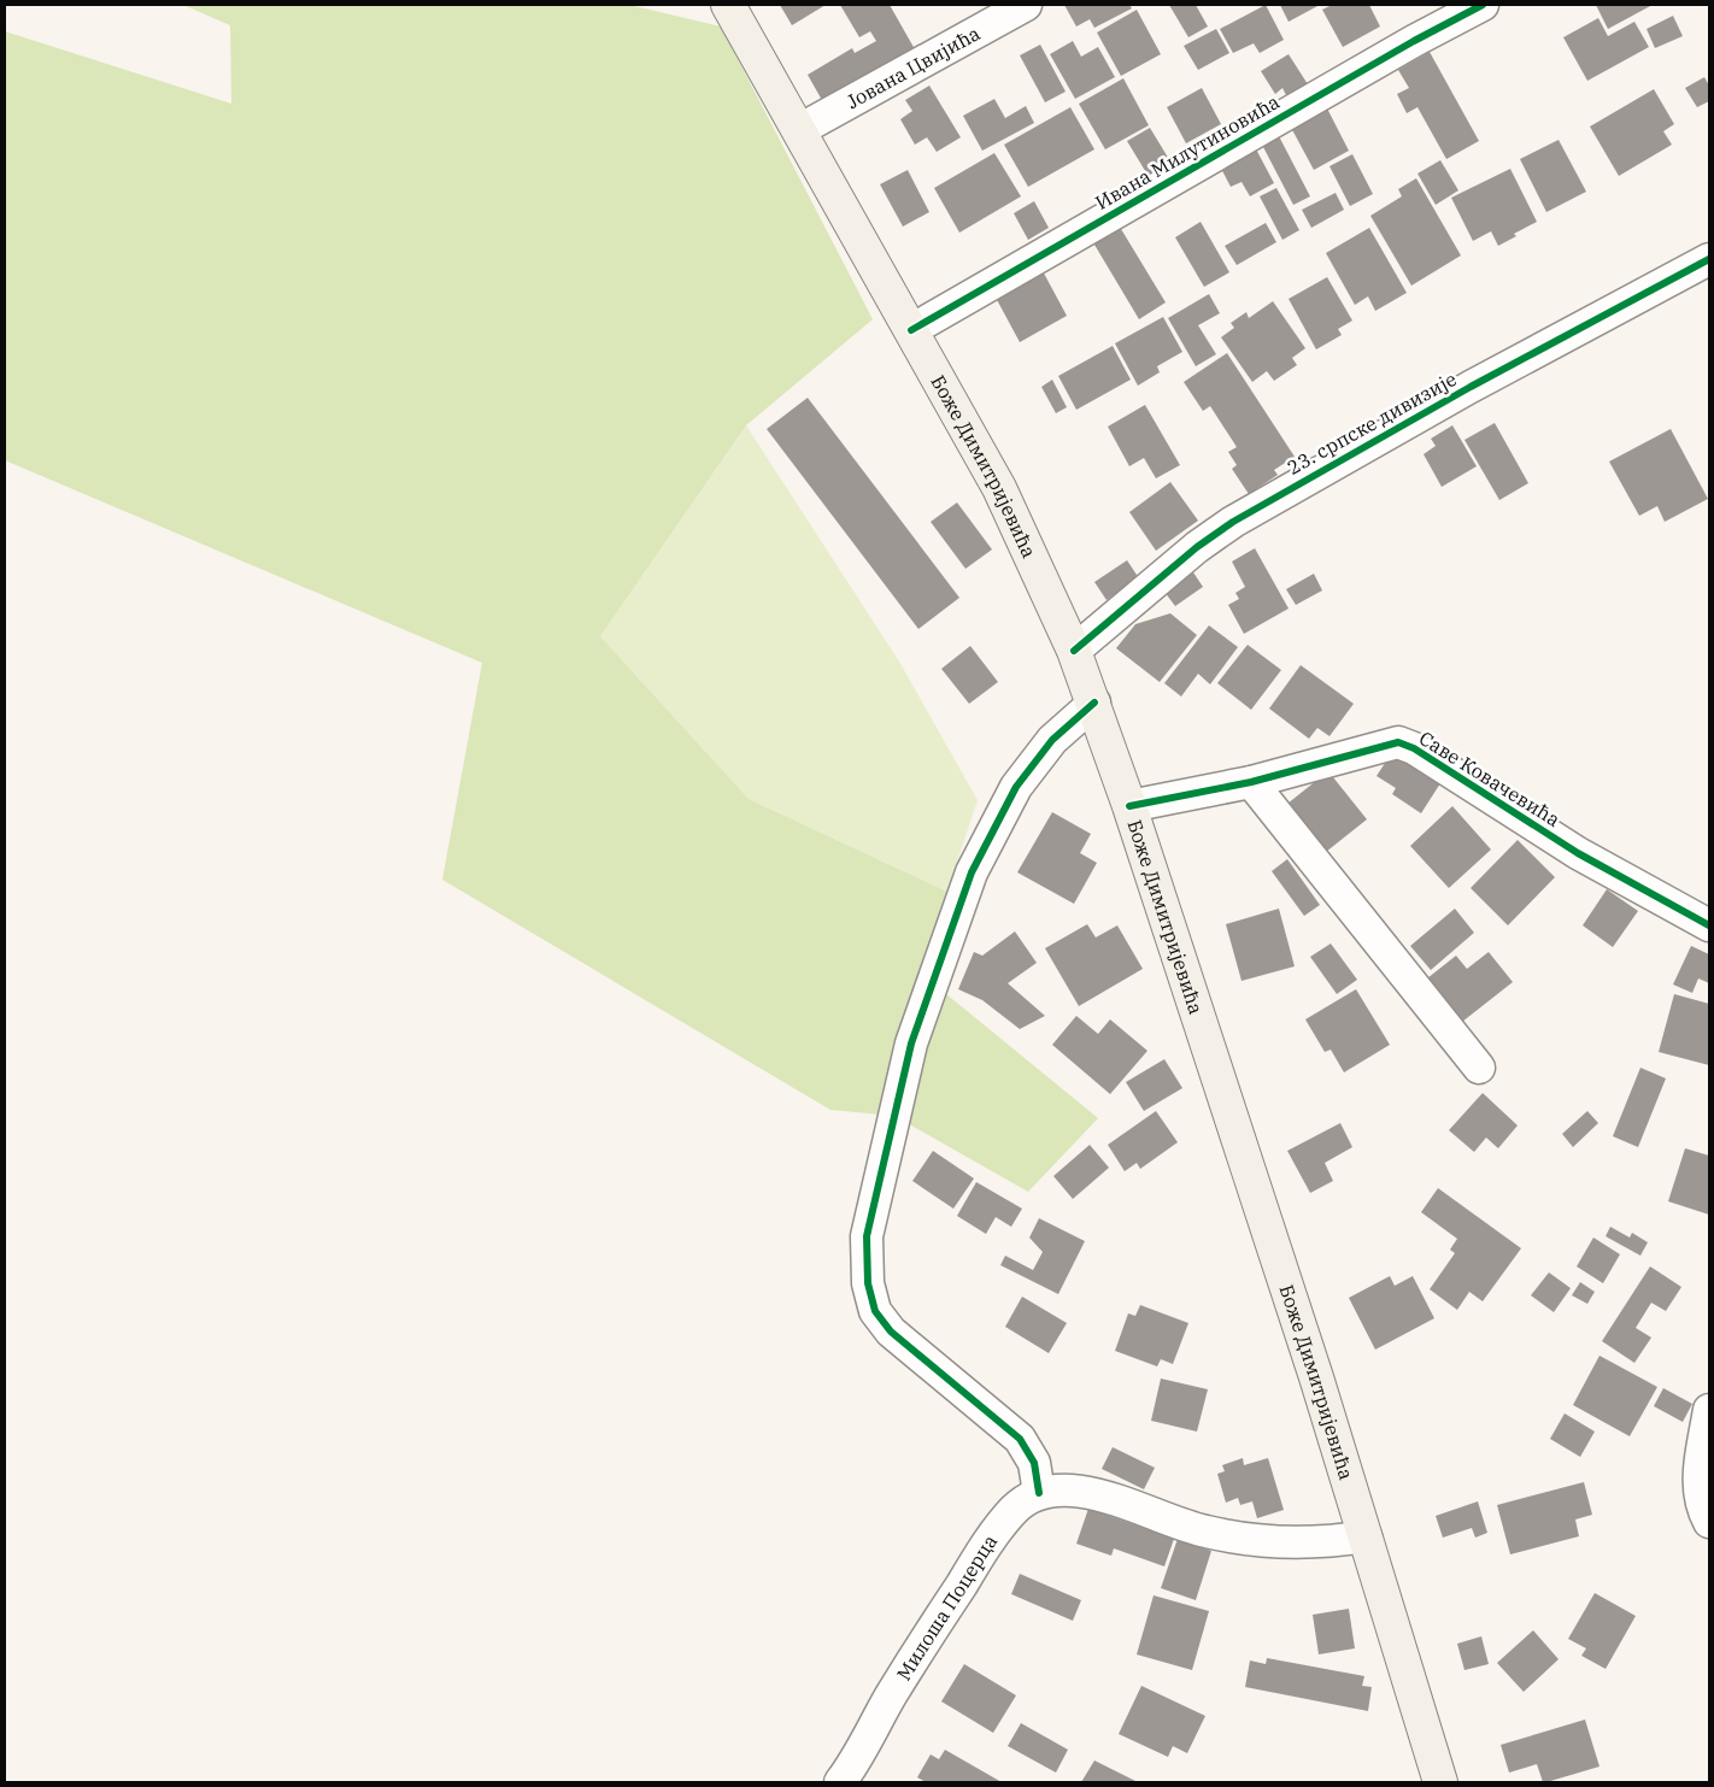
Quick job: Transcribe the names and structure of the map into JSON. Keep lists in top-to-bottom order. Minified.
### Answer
{"streets":{"main road":["Боже Димитријевића"],"street":["Јована Цвијића","Ивана Милутиновића","23. српске дивизије","Саве Ковачевића","Милоша Поцерца"]},"crossings":[["Јована Цвијића","Боже Димитријевића"],["Ивана Милутиновића","Боже Димитријевића"],["23. српске дивизије","Боже Димитријевића"],["Боже Димитријевића","Саве Ковачевића"],["Боже Димитријевића","Милоша Поцерца"]]}
